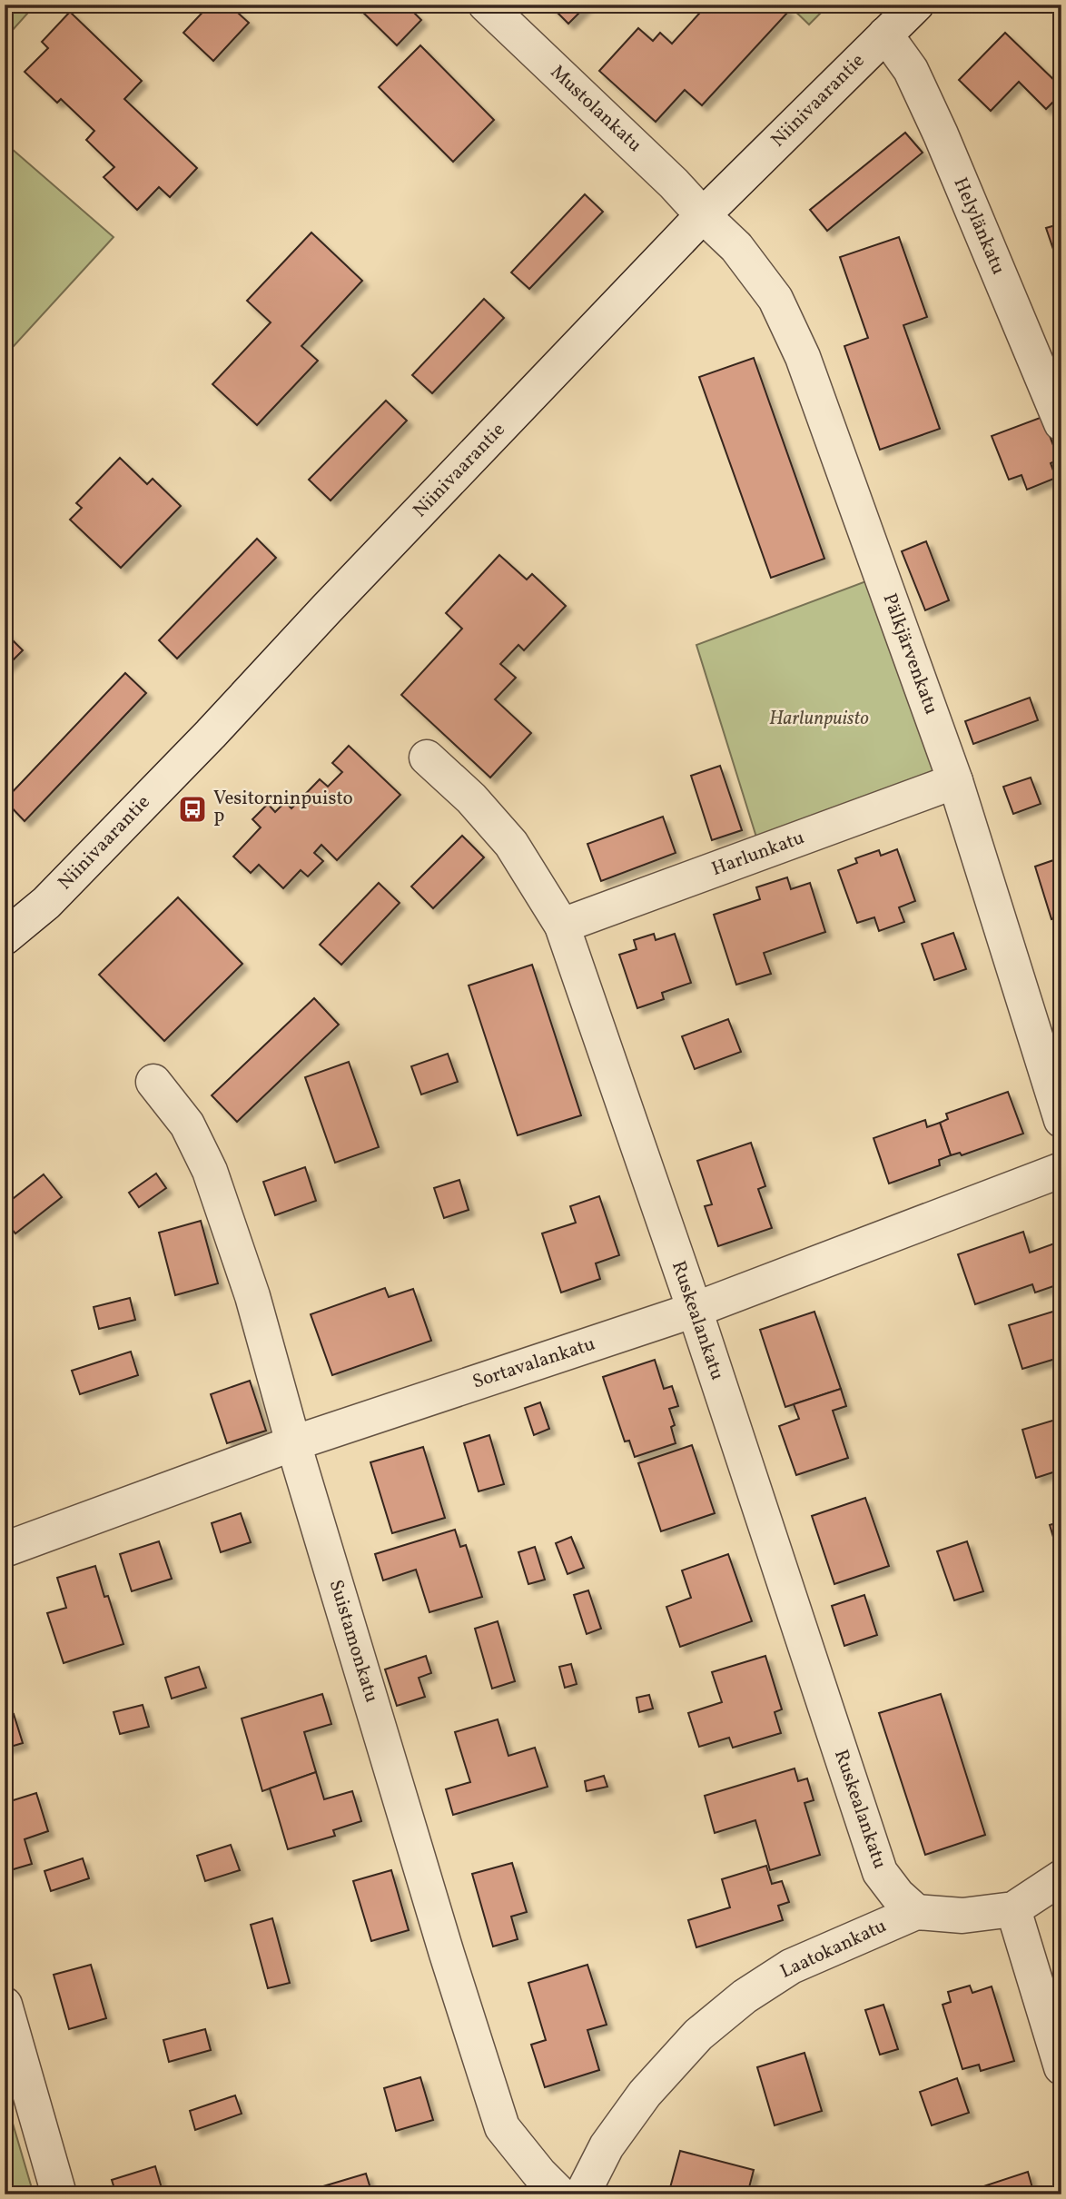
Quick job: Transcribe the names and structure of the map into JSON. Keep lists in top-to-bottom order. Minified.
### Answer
{"streets":{"street":["Niinivaarantie","Mustolankatu","Helylänkatu","Pälkjärvenkatu","Harlunkatu","Ruskealankatu","Sortavalankatu","Suistamonkatu","Laatokankatu"]},"crossings":[["Niinivaarantie","Mustolankatu"],["Niinivaarantie","Helylänkatu"],["Niinivaarantie","Pälkjärvenkatu"],["Mustolankatu","Pälkjärvenkatu"],["Pälkjärvenkatu","Harlunkatu"],["Harlunkatu","Ruskealankatu"],["Ruskealankatu","Sortavalankatu"],["Ruskealankatu","Laatokankatu"],["Sortavalankatu","Suistamonkatu"]],"parks":["Harlunpuisto"],"places":{"bus stop":["Vesitorninpuisto P"]}}
